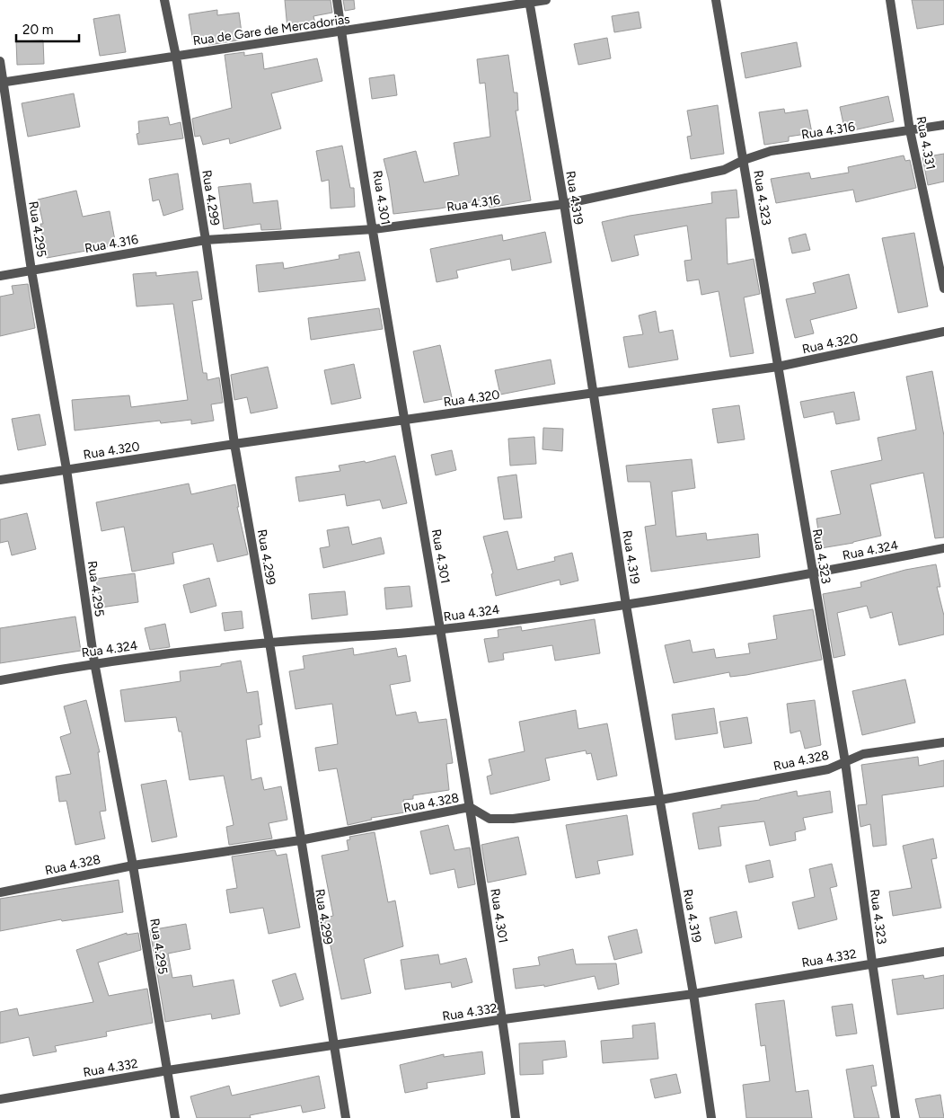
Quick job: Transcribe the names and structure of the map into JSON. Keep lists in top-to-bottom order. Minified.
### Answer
{"streets":{"street":["Rua de Gare de Mercadorias","Rua 4.316","Rua 4.331","Rua 4.299","Rua 4.301","Rua 4.319","Rua 4.323","Rua 4.295","Rua 4.320","Rua 4.324","Rua 4.328","Rua 4.332"]},"crossings":[["Rua de Gare de Mercadorias","Rua 4.299"],["Rua de Gare de Mercadorias","Rua 4.301"],["Rua de Gare de Mercadorias","Rua 4.319"],["Rua de Gare de Mercadorias","Rua 4.295"],["Rua 4.316","Rua 4.331"],["Rua 4.316","Rua 4.299"],["Rua 4.316","Rua 4.301"],["Rua 4.316","Rua 4.319"],["Rua 4.316","Rua 4.323"],["Rua 4.316","Rua 4.295"],["Rua 4.299","Rua 4.320"],["Rua 4.299","Rua 4.324"],["Rua 4.299","Rua 4.328"],["Rua 4.299","Rua 4.332"],["Rua 4.301","Rua 4.320"],["Rua 4.301","Rua 4.324"],["Rua 4.301","Rua 4.328"],["Rua 4.301","Rua 4.332"],["Rua 4.319","Rua 4.320"],["Rua 4.319","Rua 4.324"],["Rua 4.319","Rua 4.328"],["Rua 4.319","Rua 4.332"],["Rua 4.323","Rua 4.320"],["Rua 4.323","Rua 4.324"],["Rua 4.323","Rua 4.328"],["Rua 4.323","Rua 4.332"],["Rua 4.295","Rua 4.320"],["Rua 4.295","Rua 4.324"],["Rua 4.295","Rua 4.328"],["Rua 4.295","Rua 4.332"]],"scale_bar":"20 m"}
